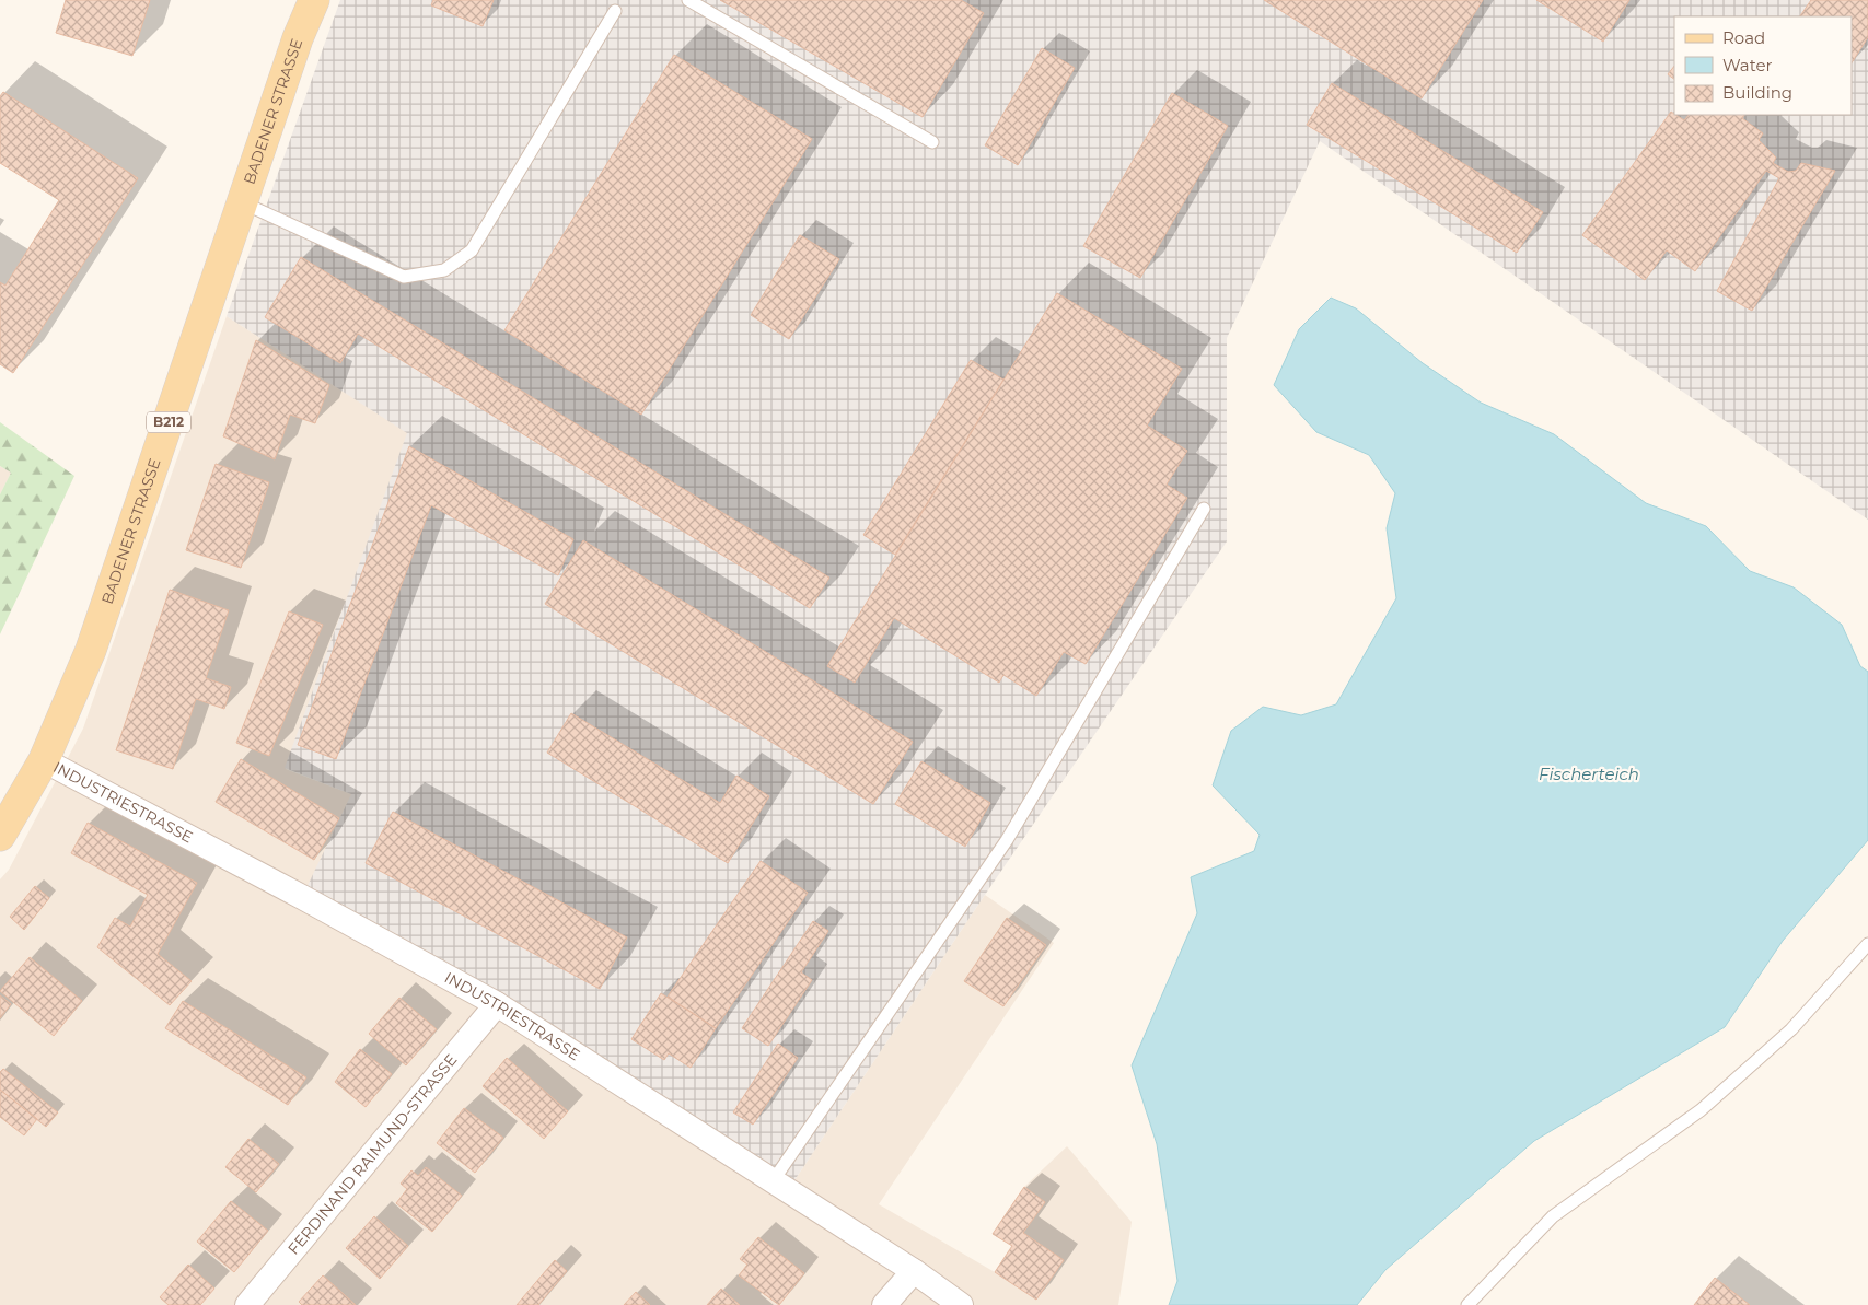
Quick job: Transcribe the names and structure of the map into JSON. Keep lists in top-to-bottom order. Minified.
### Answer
{"streets":{"main road":["BADENER STRASSE","B212"],"street":["INDUSTRIESTRASSE","FERDINAND RAIMUND-STRASSE"]},"crossings":[["BADENER STRASSE","INDUSTRIESTRASSE"],["INDUSTRIESTRASSE","FERDINAND RAIMUND-STRASSE"]],"water":["Fischerteich"],"legend":["Road","Water","Building"]}
